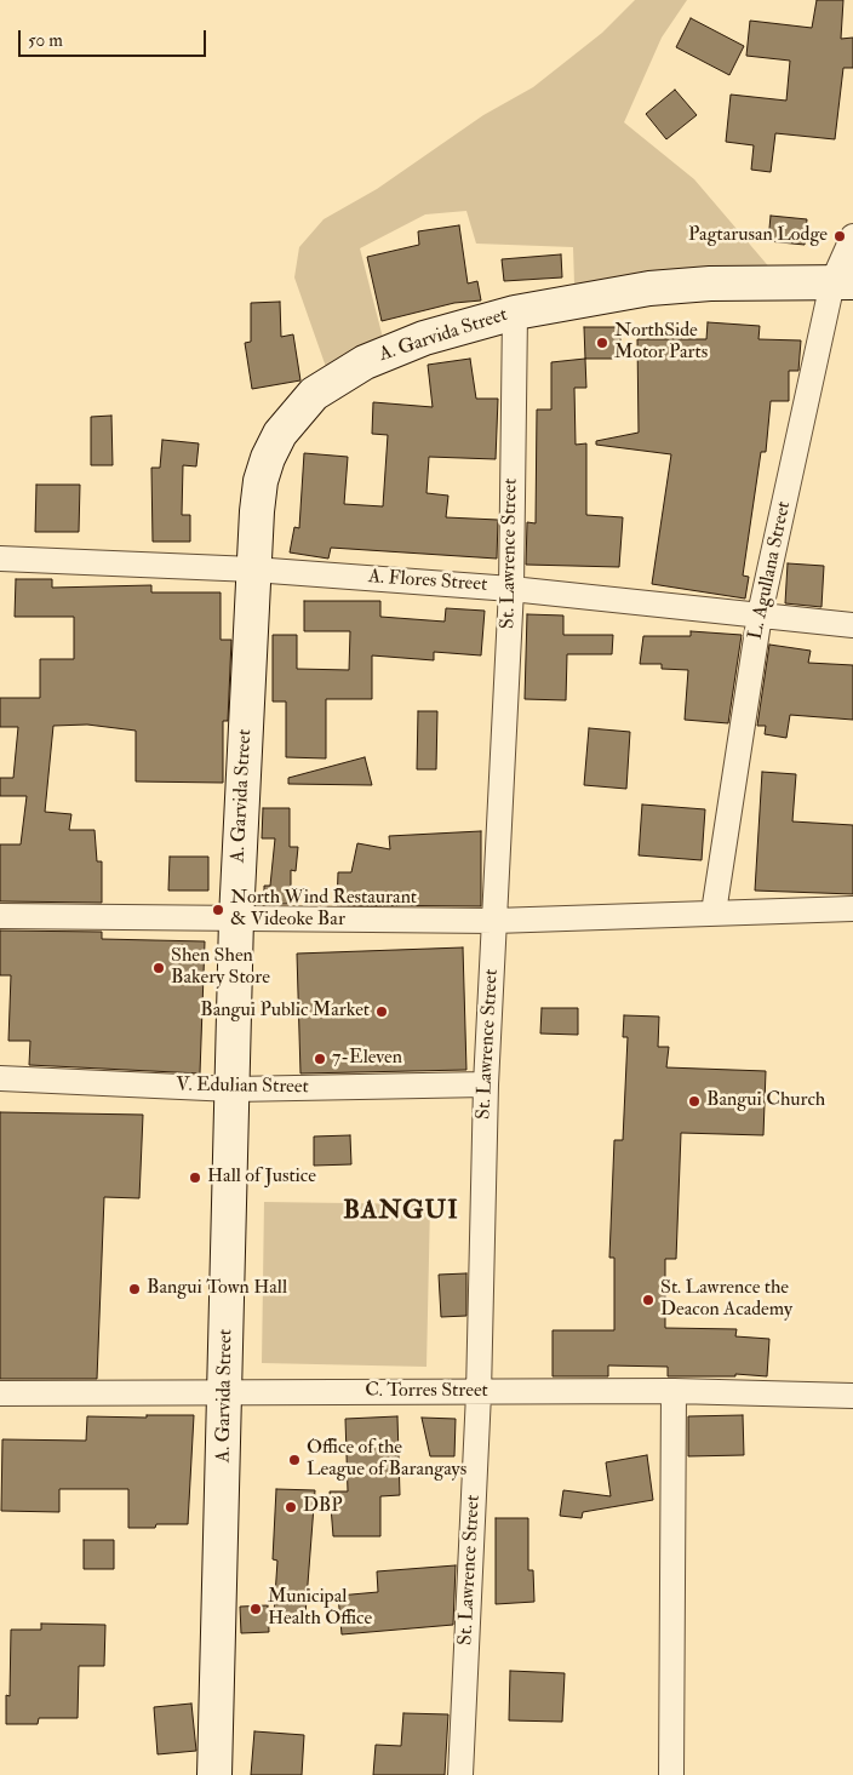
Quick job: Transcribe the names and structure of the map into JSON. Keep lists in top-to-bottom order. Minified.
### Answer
{"streets":{"main road":["A. Garvida Street"],"street":["St. Lawrence Street","L. Agullana Street","A. Flores Street","V. Edulian Street","C. Torres Street"]},"crossings":[["A. Garvida Street","St. Lawrence Street"],["A. Garvida Street","L. Agullana Street"],["A. Garvida Street","A. Flores Street"],["A. Garvida Street","V. Edulian Street"],["A. Garvida Street","C. Torres Street"],["St. Lawrence Street","A. Flores Street"],["St. Lawrence Street","V. Edulian Street"],["St. Lawrence Street","C. Torres Street"],["L. Agullana Street","A. Flores Street"]],"districts":["BANGUI"],"places":["Pagtarusan Lodge","NorthSide Motor Parts","North Wind Restaurant & Videoke Bar","Shen Shen Bakery Store","Bangui Public Market","7-Eleven","Bangui Church","Hall of Justice","Bangui Town Hall","St. Lawrence the Deacon Academy","Office of the League of Barangays","DBP","Municipal Health Office"],"scale_bar":"50 m"}
